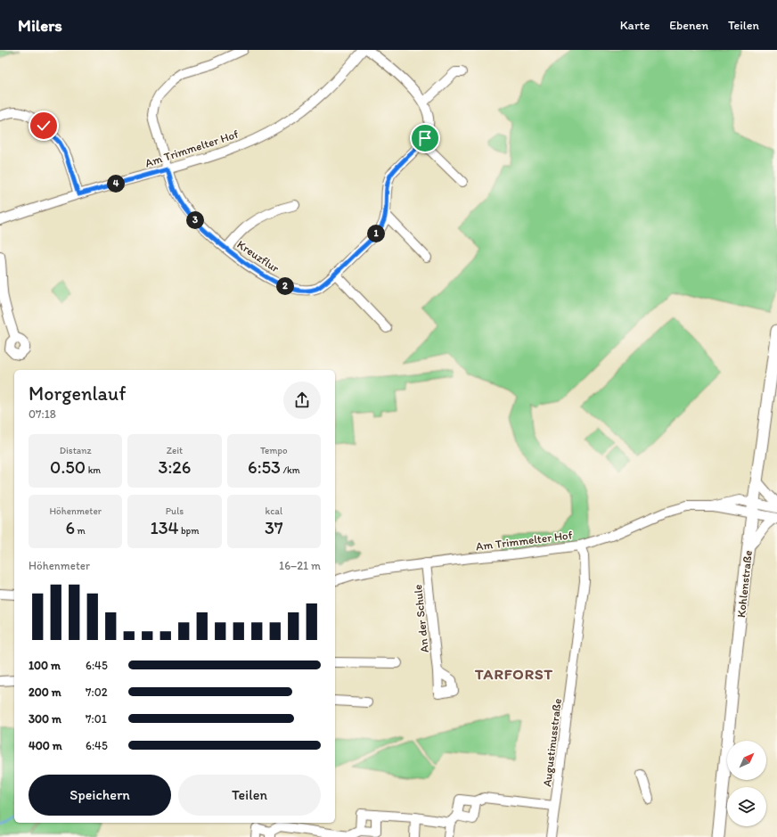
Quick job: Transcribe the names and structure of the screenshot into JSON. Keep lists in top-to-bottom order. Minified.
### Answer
{"streets":{"main road":["Kohlenstraße"],"street":["Am Trimmelter Hof","Kreuzflur","An der Schule","Augustinusstraße"]},"crossings":[["Am Trimmelter Hof","Kreuzflur"],["Am Trimmelter Hof","Kohlenstraße"],["Am Trimmelter Hof","An der Schule"],["Am Trimmelter Hof","Augustinusstraße"]],"districts":["TARFORST"],"north":"top right","page":{"header":"Milers","nav":["Karte","Ebenen","Teilen"],"pins":["4","3","1","2"],"heading":["Morgenlauf","07:18"],"stats":[["Distanz","0.50 km"],["Zeit","3:26"],["Tempo","6:53 /km"],["Höhenmeter","6 m"],["Puls","134 bpm"],["kcal","37"]],"chart":["Höhenmeter","16–21 m"],"list":[{"name":"100 m","note":"6:45"},{"name":"200 m","note":"7:02"},{"name":"300 m","note":"7:01"},{"name":"400 m","note":"6:45"}],"buttons":["Speichern","Teilen"]}}
